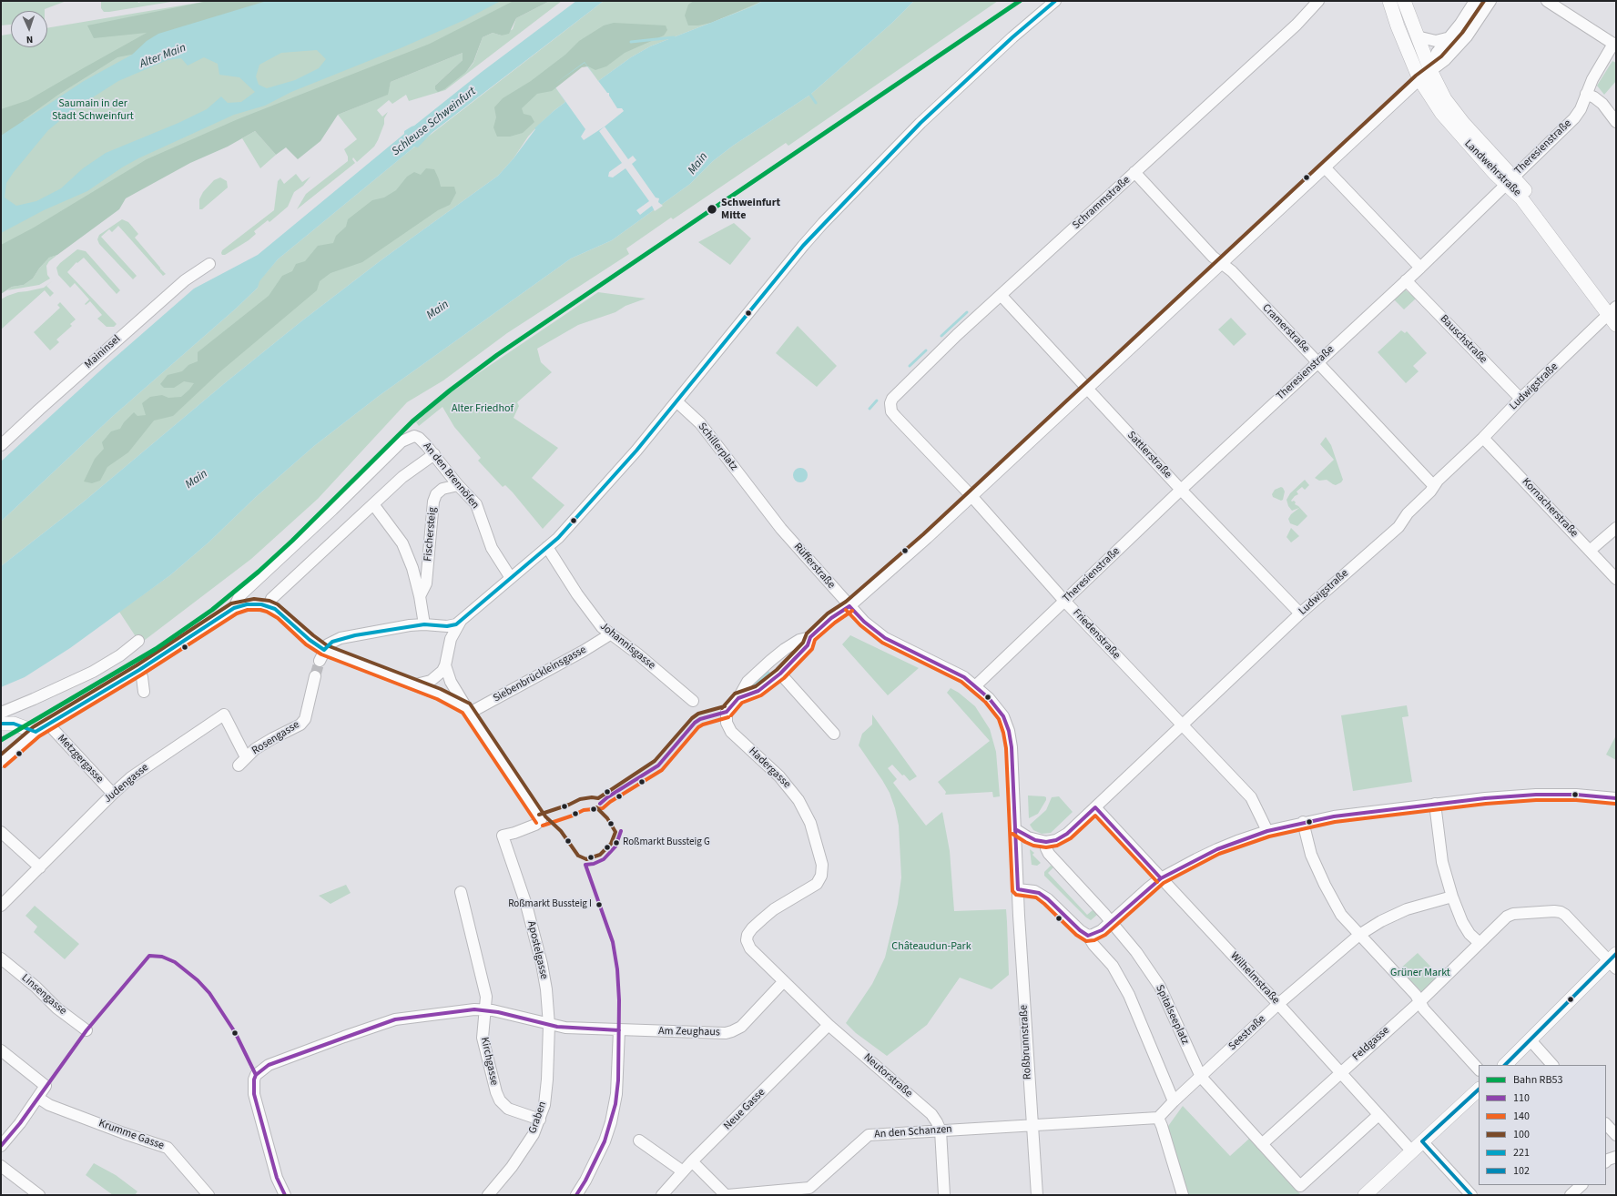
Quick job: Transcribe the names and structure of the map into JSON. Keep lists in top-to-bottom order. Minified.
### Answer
{"streets":{"main road":["Landwehrstraße"],"street":["Theresienstraße","Schrammstraße","Cramerstraße","Bauschstraße","Maininsel","Ludwigstraße","Schillerplatz","Sattlerstraße","An den Brennöfen","Kornacherstraße","Fischersteig","Rüfferstraße","Friedenstraße","Johannisgasse","Siebenbrückleinsgasse","Rosengasse","Metzgergasse","Hadergasse","Judengasse","Apostelgasse","Wilhelmstraße","Linsengasse","Spitalseeplatz","Am Zeughaus","Seestraße","Roßbrunnstraße","Feldgasse","Kirchgasse","Neutorstraße","Neue Gasse","Graben","An den Schanzen","Krumme Gasse"]},"crossings":[["Theresienstraße","Landwehrstraße"],["Theresienstraße","Cramerstraße"],["Theresienstraße","Bauschstraße"],["Theresienstraße","Sattlerstraße"],["Theresienstraße","Rüfferstraße"],["Theresienstraße","Friedenstraße"],["Landwehrstraße","Ludwigstraße"],["Schrammstraße","Cramerstraße"],["Schrammstraße","Sattlerstraße"],["Schrammstraße","Friedenstraße"],["Cramerstraße","Ludwigstraße"],["Bauschstraße","Ludwigstraße"],["Ludwigstraße","Sattlerstraße"],["Ludwigstraße","Kornacherstraße"],["Ludwigstraße","Friedenstraße"],["Ludwigstraße","Wilhelmstraße"],["Ludwigstraße","Spitalseeplatz"],["Schillerplatz","Rüfferstraße"],["An den Brennöfen","Fischersteig"],["Rüfferstraße","Roßbrunnstraße"],["Johannisgasse","Siebenbrückleinsgasse"],["Siebenbrückleinsgasse","Apostelgasse"],["Rosengasse","Judengasse"],["Metzgergasse","Judengasse"],["Hadergasse","Neutorstraße"],["Apostelgasse","Am Zeughaus"],["Apostelgasse","Graben"],["Wilhelmstraße","Spitalseeplatz"],["Wilhelmstraße","Seestraße"],["Wilhelmstraße","Feldgasse"],["Spitalseeplatz","Seestraße"],["Spitalseeplatz","Feldgasse"],["Am Zeughaus","Kirchgasse"],["Am Zeughaus","Neutorstraße"],["Am Zeughaus","Graben"],["Roßbrunnstraße","An den Schanzen"],["Kirchgasse","Graben"],["Neutorstraße","Neue Gasse"],["Neutorstraße","An den Schanzen"],["Neue Gasse","An den Schanzen"]],"water":["Alter Main","Schleuse Schweinfurt","Main"],"parks":["Saumain in der Stadt Schweinfurt","Alter Friedhof","Châteaudun-Park","Grüner Markt"],"places":["Schweinfurt Mitte","Roßmarkt Bussteig G","Roßmarkt Bussteig I"],"lines":["rail line RB53","transit line 100","transit line 221","transit line 110","transit line 140","transit line 102"],"legend":["Bahn RB53","110","140","100","221","102"],"north":"bottom"}
